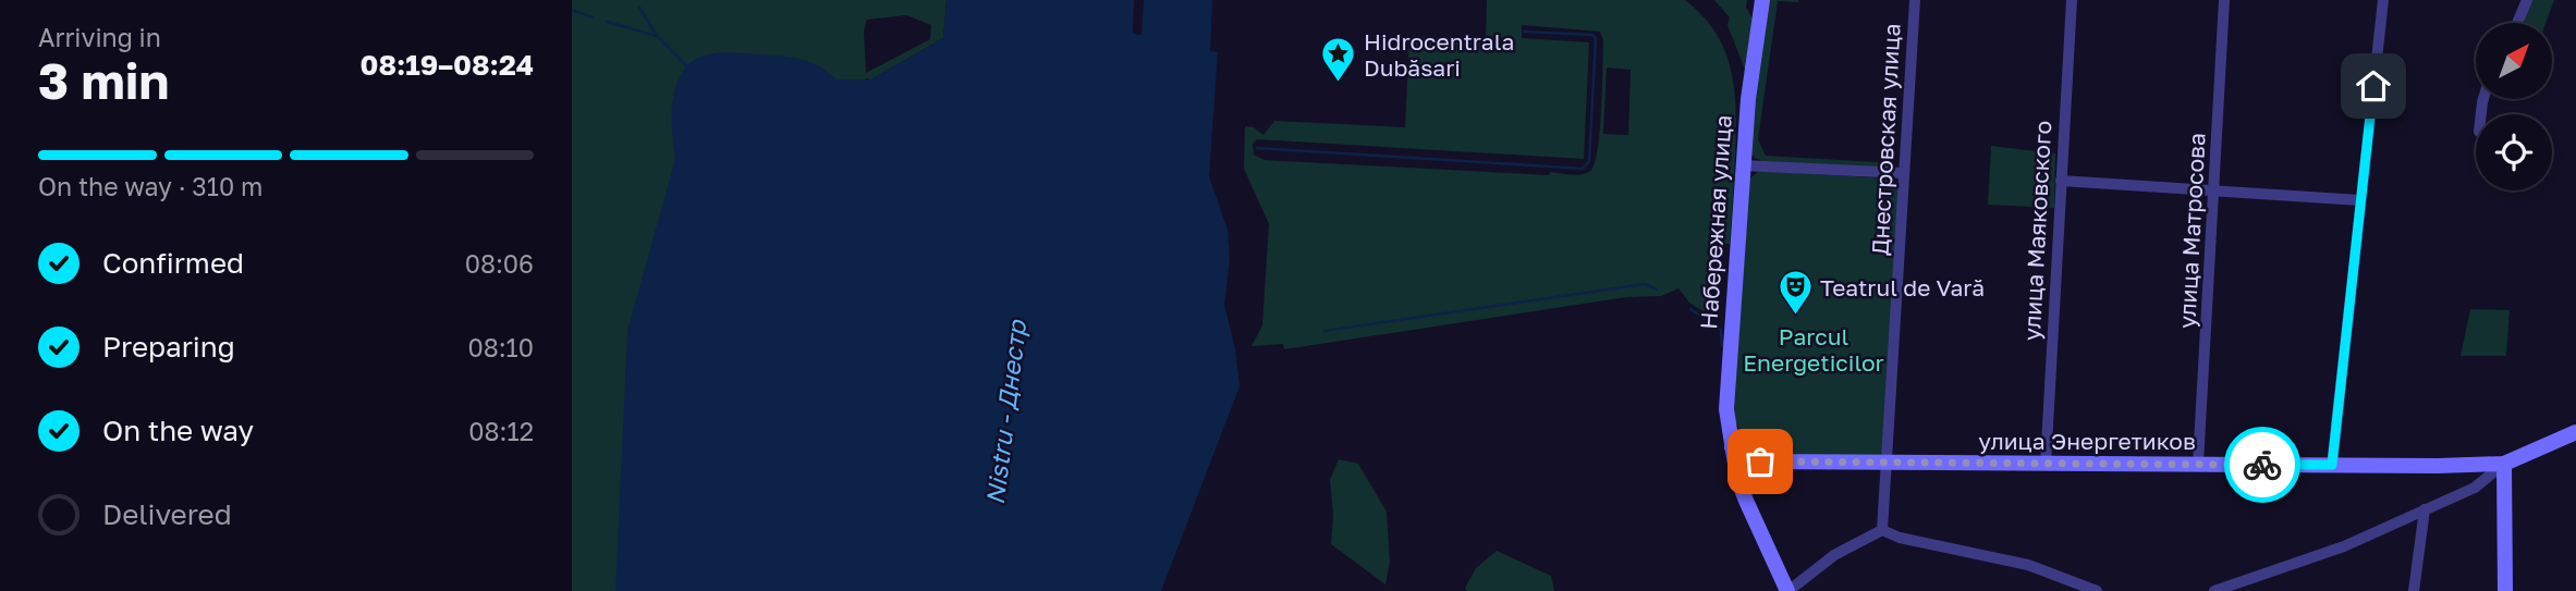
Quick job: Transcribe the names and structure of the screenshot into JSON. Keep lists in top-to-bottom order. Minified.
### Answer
{"streets":{"street":["Днестровская улица","Набережная улица","улица Маяковского","улица Матросова","улица Энергетиков"]},"crossings":[["Днестровская улица","улица Энергетиков"],["Набережная улица","улица Энергетиков"],["улица Маяковского","улица Энергетиков"],["улица Матросова","улица Энергетиков"]],"water":["Nistru - Днестр"],"parks":["Parcul Energeticilor"],"places":{"place":["Hidrocentrala Dubăsari"],"theatre":["Teatrul de Vară"]},"north":"top right","page":{"heading":["3 min","Arriving in","08:19–08:24"],"bar":"On the way · 310 m","list":[["Confirmed","08:06"],["Preparing","08:10"],["On the way","08:12"],"Delivered"]}}
